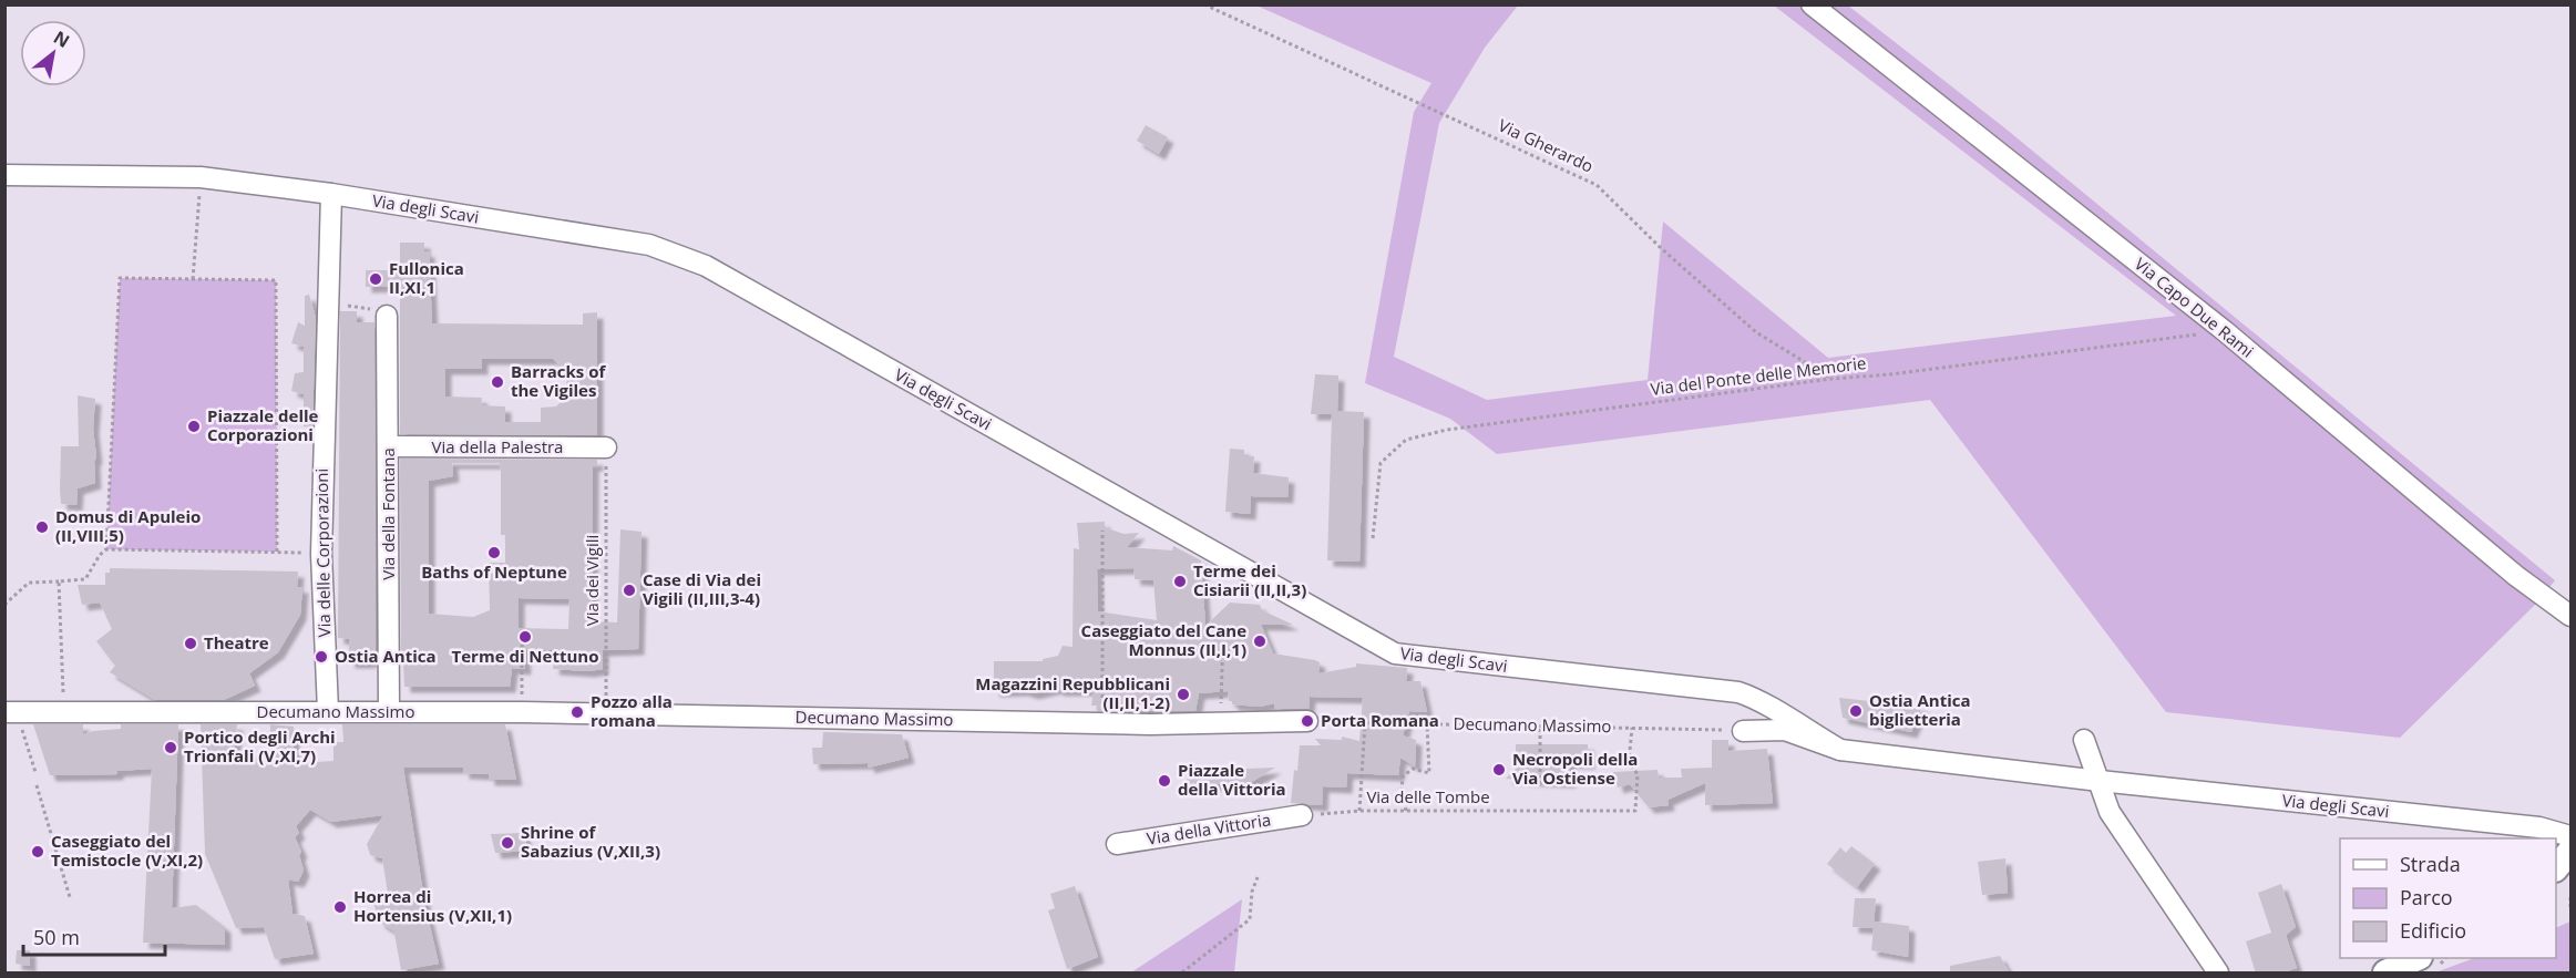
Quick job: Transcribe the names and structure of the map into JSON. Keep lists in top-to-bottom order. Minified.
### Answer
{"streets":{"street":["Via degli Scavi","Via Capo Due Rami","Via della Palestra","Via della Fontana","Via delle Corporazioni","Decumano Massimo","Via della Vittoria"],"path":["Via Gherardo","Via del Ponte delle Memorie","Via dei Vigili","Via delle Tombe"]},"crossings":[["Via Gherardo","Via del Ponte delle Memorie"],["Via degli Scavi","Via delle Corporazioni"],["Via degli Scavi","Decumano Massimo"],["Via Capo Due Rami","Via del Ponte delle Memorie"],["Via della Palestra","Via della Fontana"],["Via della Palestra","Via dei Vigili"],["Via della Fontana","Decumano Massimo"],["Via delle Corporazioni","Decumano Massimo"],["Via dei Vigili","Decumano Massimo"],["Decumano Massimo","Via delle Tombe"],["Via delle Tombe","Via della Vittoria"]],"places":["Fullonica II,XI,1","Barracks of the Vigiles","Piazzale delle Corporazioni","Domus di Apuleio (II,VIII,5)","Baths of Neptune","Terme dei Cisiarii (II,II,3)","Case di Via dei Vigili (II,III,3-4)","Terme di Nettuno","Caseggiato del Cane Monnus (II,I,1)","Theatre","Ostia Antica","Magazzini Repubblicani (II,II,1-2)","Ostia Antica biglietteria","Pozzo alla romana","Porta Romana","Portico degli Archi Trionfali (V,XI,7)","Necropoli della Via Ostiense","Piazzale della Vittoria","Shrine of Sabazius (V,XII,3)","Caseggiato del Temistocle (V,XI,2)","Horrea di Hortensius (V,XII,1)"],"legend":["Strada","Parco","Edificio"],"scale_bar":"50 m","north":"top right"}
